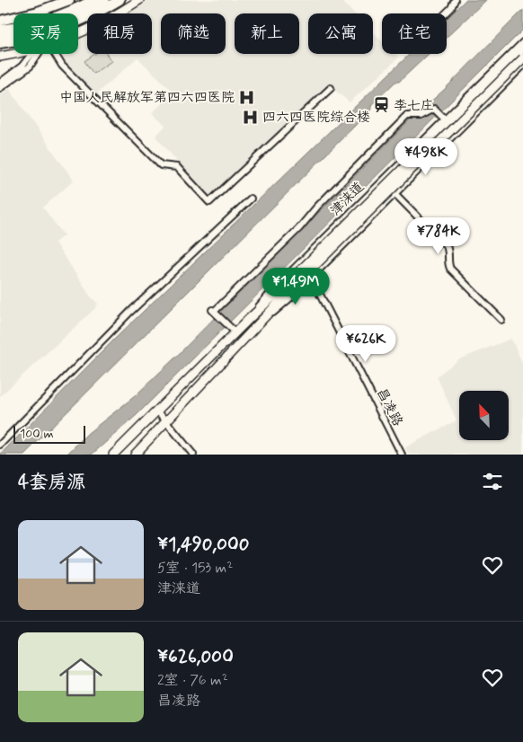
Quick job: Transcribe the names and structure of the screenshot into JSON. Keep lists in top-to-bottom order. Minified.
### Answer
{"streets":{"main road":["津涞道"],"street":["昌凌路"]},"places":{"hospital":["中国人民解放军第四六四医院","四六四医院综合楼"],"station":["李七庄"]},"scale_bar":"100 m","north":"top left","page":{"chip":["买房","租房","筛选","新上","公寓","住宅"],"price":["¥498K","¥784K","¥1.49M","¥626K"],"scale":"100 m","heading":"4套房源","list":[{"name":"¥1,490,000","note":"5室 · 153 m² · 津涞道"},{"name":"¥626,000","note":"2室 · 76 m² · 昌凌路"}]}}
